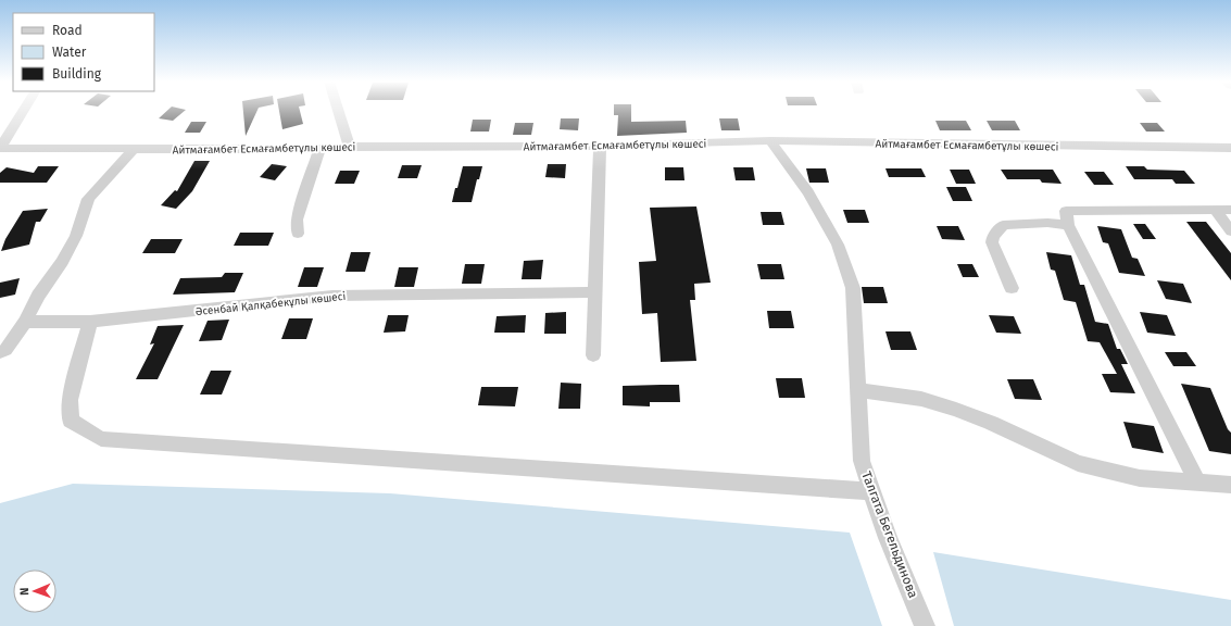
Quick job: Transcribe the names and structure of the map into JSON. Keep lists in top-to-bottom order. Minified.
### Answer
{"streets":{"street":["Айтмағамбет Есмағамбетұлы көшесі","Әсенбай Қалқабекұлы көшесі","Талгата Бегельдинова"]},"crossings":[["Айтмағамбет Есмағамбетұлы көшесі","Талгата Бегельдинова"]],"legend":["Road","Water","Building"],"north":"left"}
